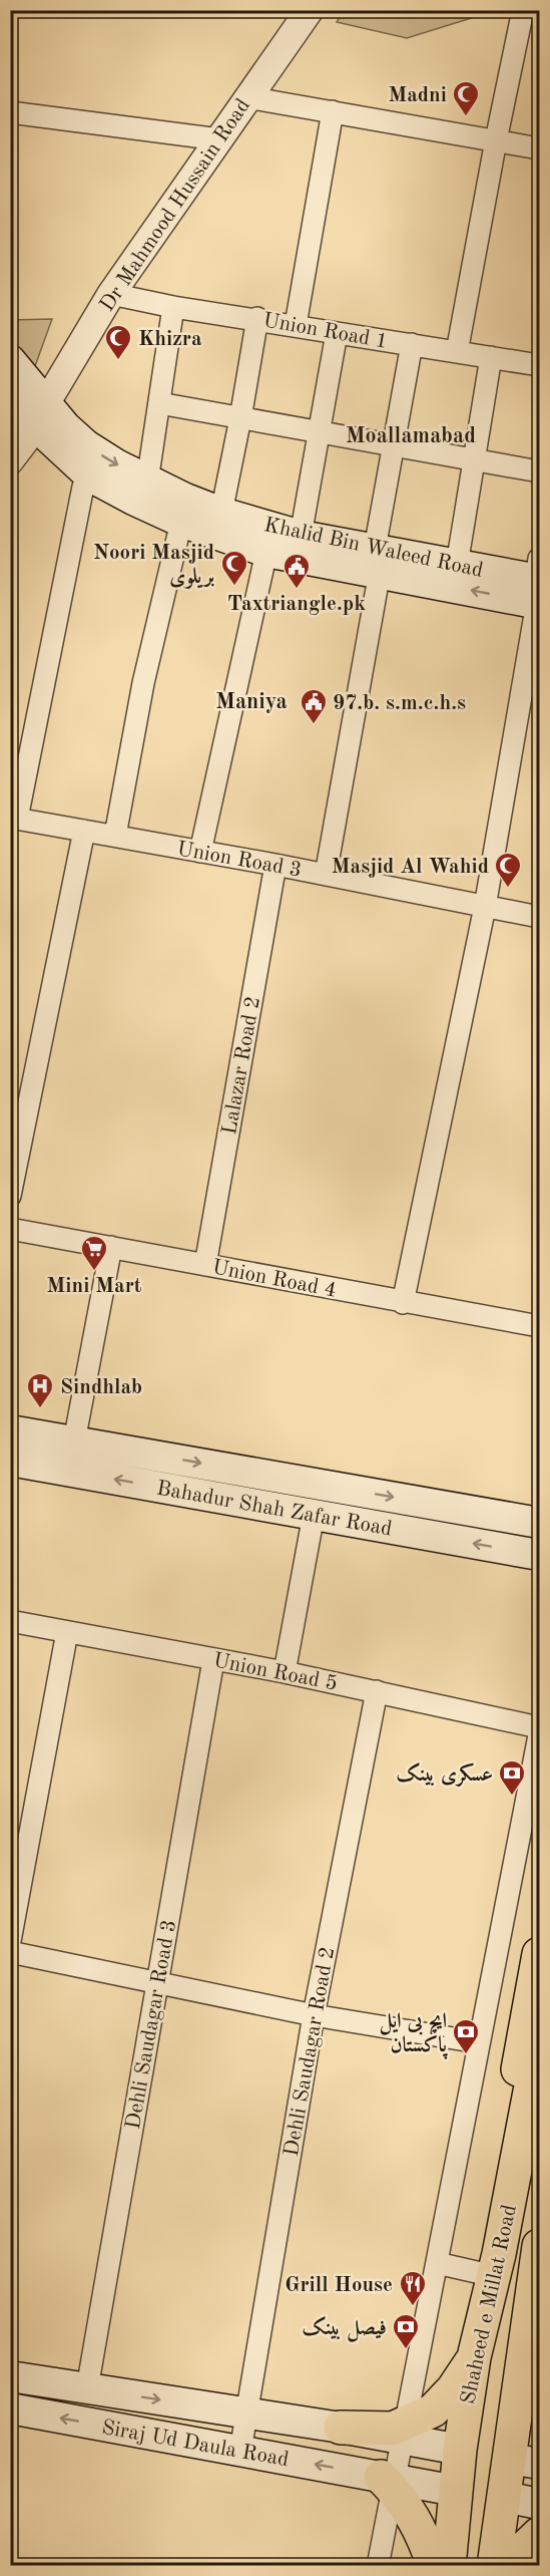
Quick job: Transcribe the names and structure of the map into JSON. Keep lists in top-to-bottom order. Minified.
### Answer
{"streets":{"main road":["Khalid Bin Waleed Road","Bahadur Shah Zafar Road","Shaheed e Millat Road","Siraj Ud Daula Road"],"street":["Dr Mahmood Hussain Road","Union Road 1","Union Road 3","Lalazar Road 2","Union Road 4","Union Road 5","Dehli Saudagar Road 3","Dehli Saudagar Road 2"]},"crossings":[["Dr Mahmood Hussain Road","Union Road 1"],["Dr Mahmood Hussain Road","Khalid Bin Waleed Road"],["Union Road 3","Lalazar Road 2"],["Lalazar Road 2","Union Road 4"],["Union Road 5","Dehli Saudagar Road 3"],["Union Road 5","Dehli Saudagar Road 2"],["Dehli Saudagar Road 3","Siraj Ud Daula Road"],["Dehli Saudagar Road 2","Siraj Ud Daula Road"],["Shaheed e Millat Road","Siraj Ud Daula Road"]],"districts":["Moallamabad","Maniya"],"places":{"mosque":["Madni","Khizra","Noori Masjid بریلوی","Masjid Al Wahid"],"public building":["Taxtriangle.pk","97.b. s.m.c.h.s"],"supermarket":["Mini Mart"],"hospital":["Sindhlab"],"bank":["عسکری بینک","ایچ بی ایل پاکستان","فیصل بینک"],"restaurant":["Grill House"]}}
